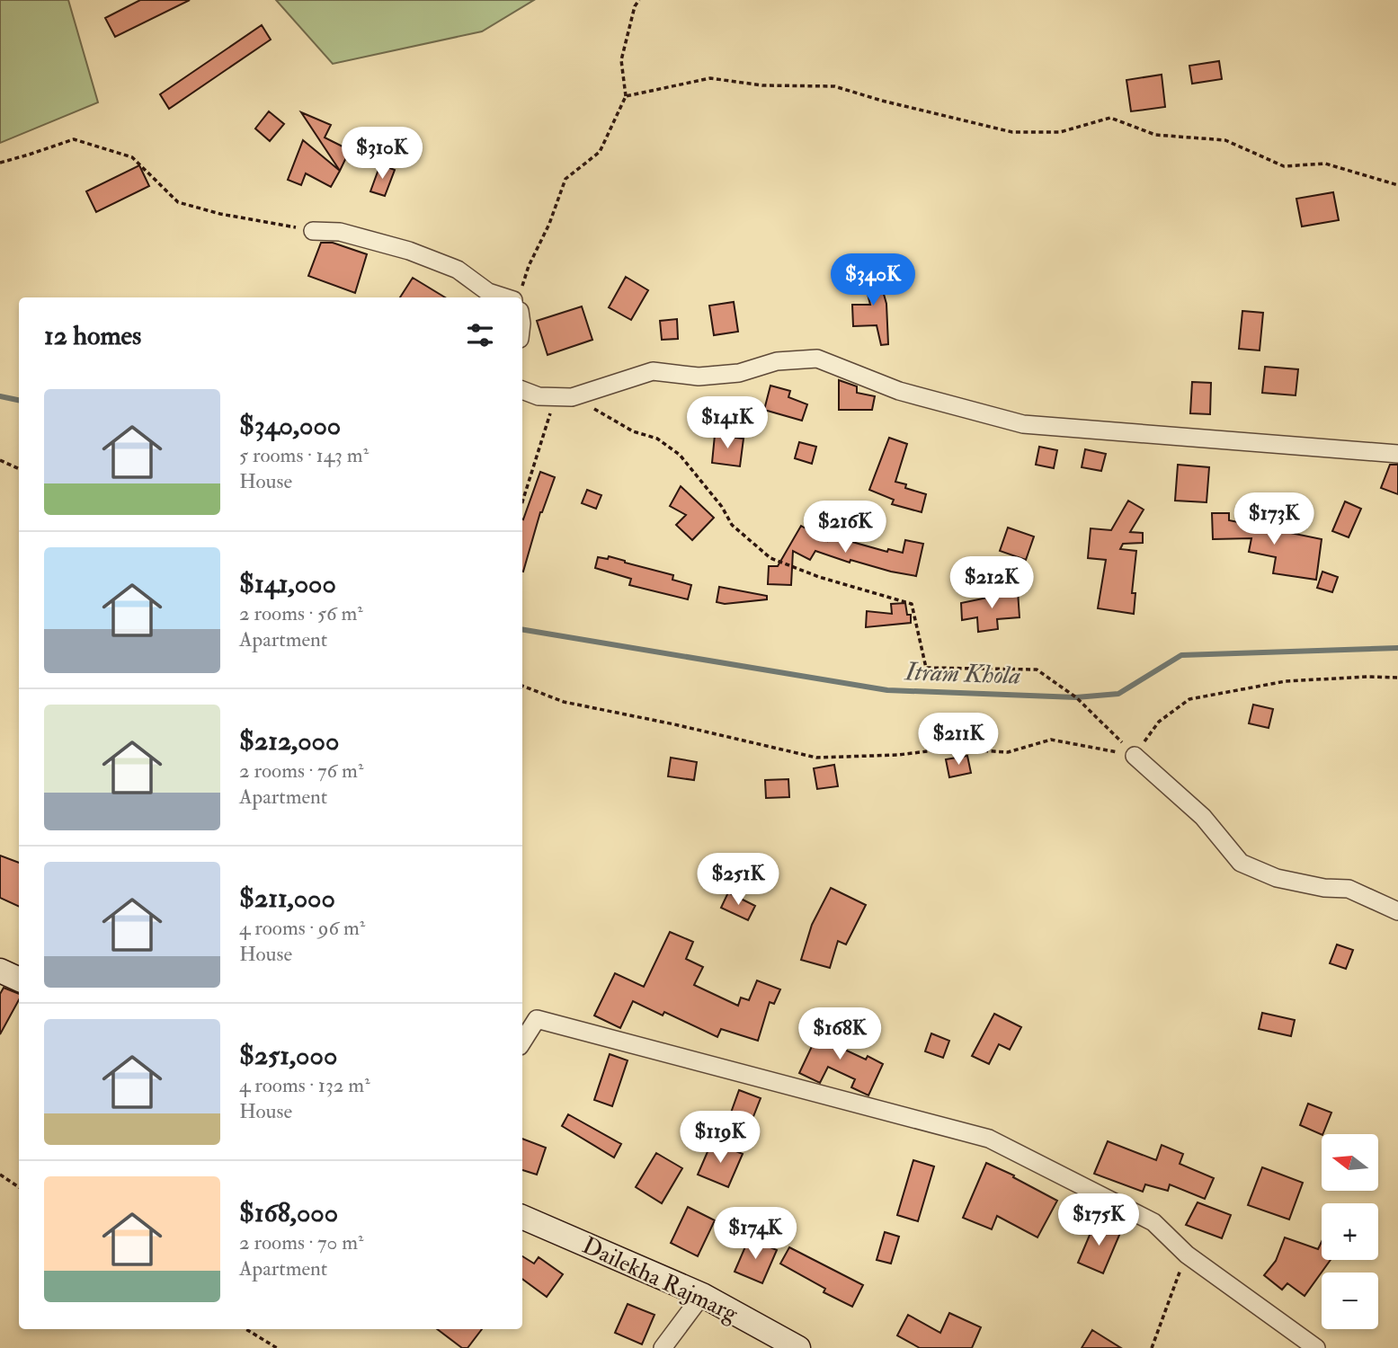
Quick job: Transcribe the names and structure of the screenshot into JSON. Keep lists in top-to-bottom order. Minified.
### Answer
{"streets":{"main road":["Dailekha Rajmarg"]},"water":["Itram Khola"],"north":"left","page":{"price":["$310K","$340K","$141K","$173K","$216K","$212K","$211K","$251K","$168K","$119K","$175K","$174K"],"heading":"12 homes","list":[{"name":"$340,000","note":"5 rooms · 143 m² · House"},{"name":"$141,000","note":"2 rooms · 56 m² · Apartment"},{"name":"$212,000","note":"2 rooms · 76 m² · Apartment"},{"name":"$211,000","note":"4 rooms · 96 m² · House"},{"name":"$251,000","note":"4 rooms · 132 m² · House"},{"name":"$168,000","note":"2 rooms · 70 m² · Apartment"}],"map_buttons":["+","−"]}}
